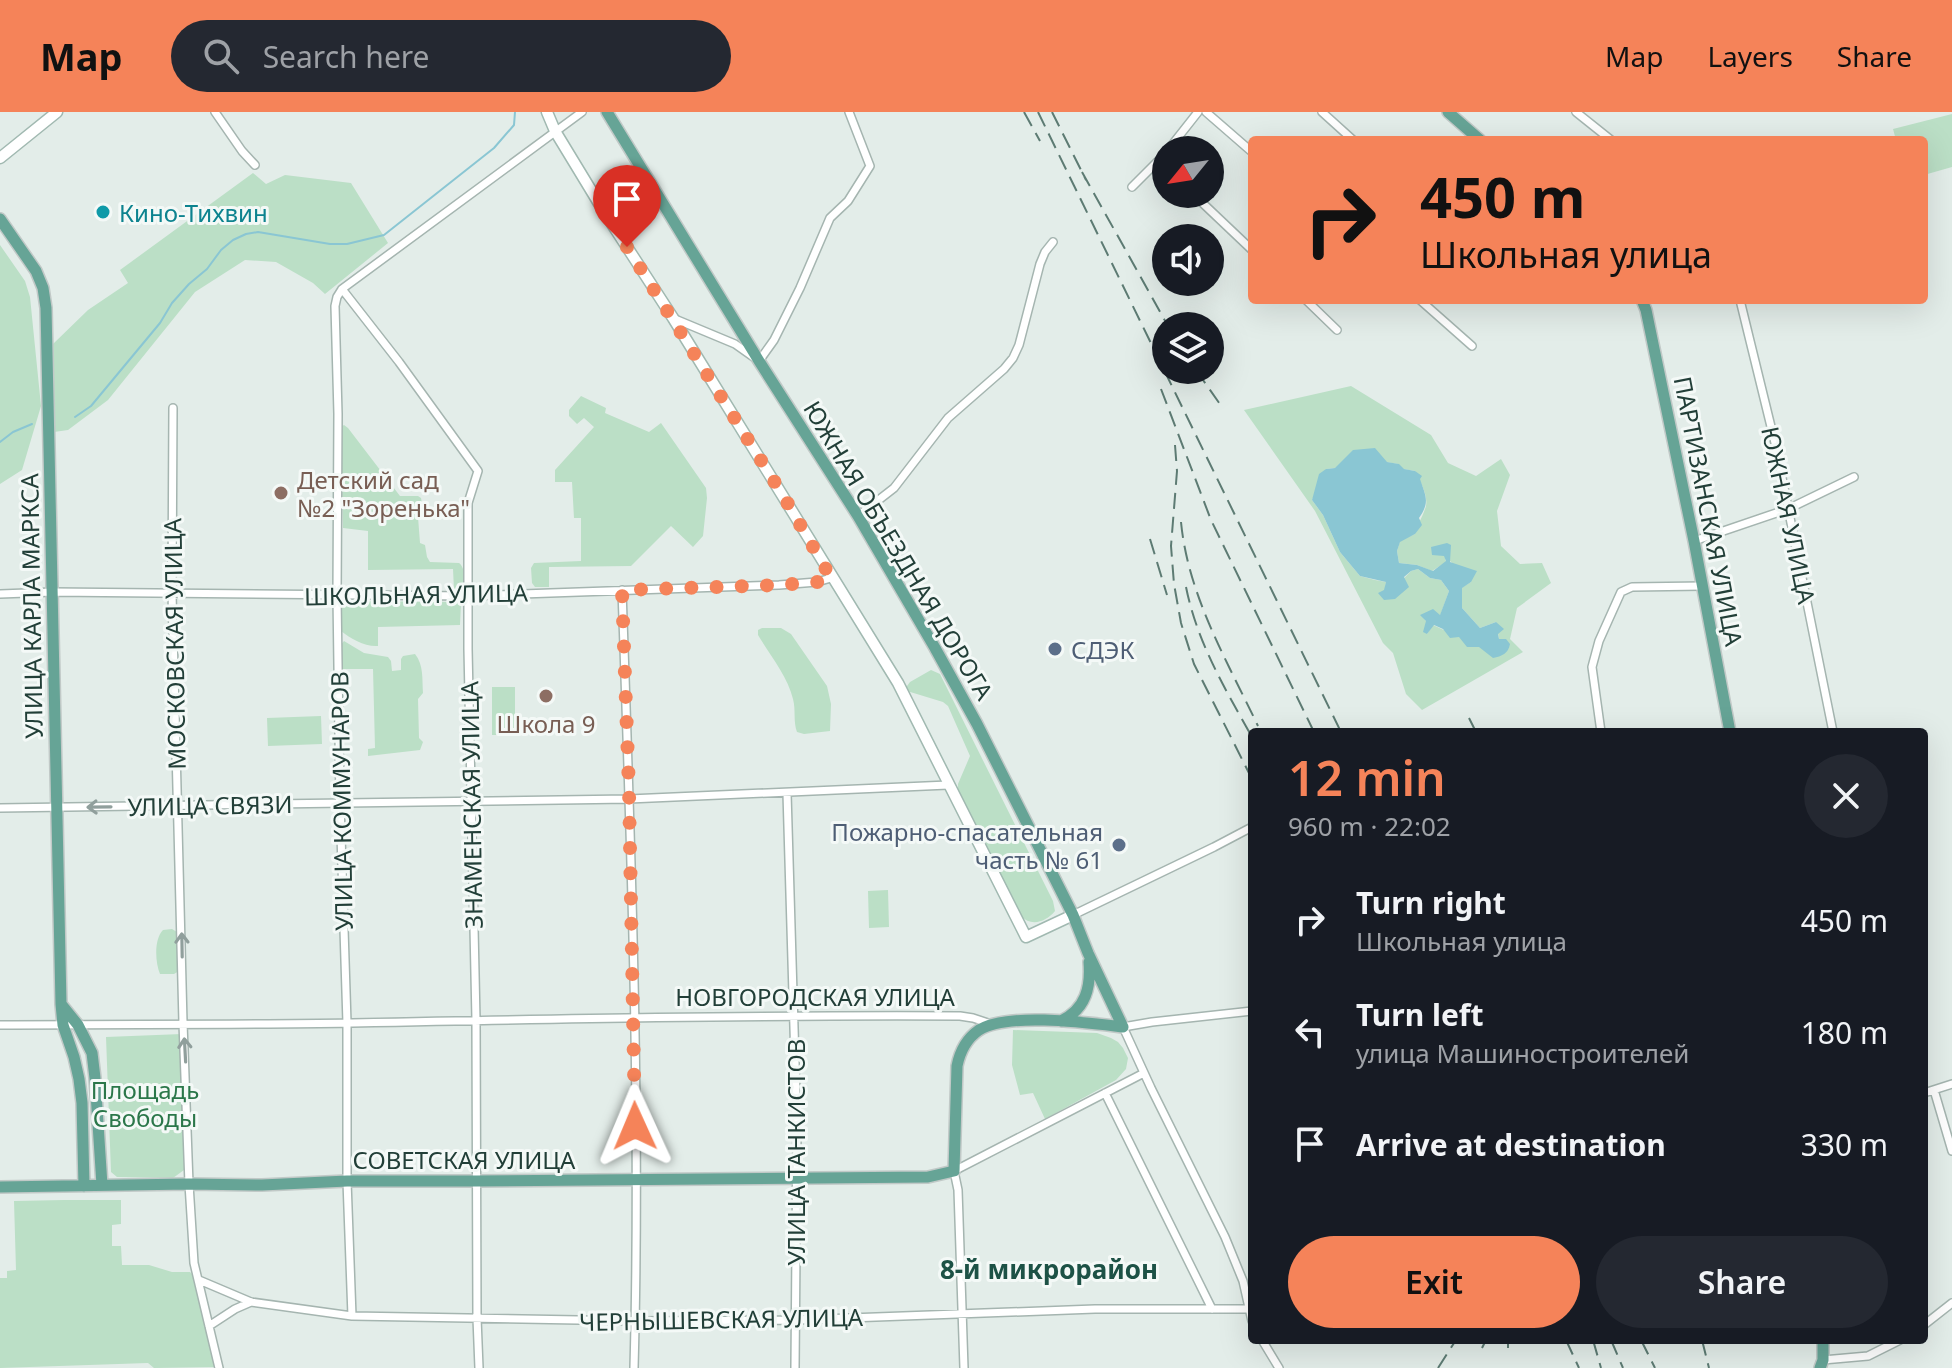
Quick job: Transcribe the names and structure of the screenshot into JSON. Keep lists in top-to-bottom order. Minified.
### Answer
{"streets":{"main road":["ПАРТИЗАНСКАЯ УЛИЦА","ЮЖНАЯ ОБЪЕЗДНАЯ ДОРОГА","УЛИЦА КАРЛА МАРКСА","НОВГОРОДСКАЯ УЛИЦА","СОВЕТСКАЯ УЛИЦА"],"street":["ЮЖНАЯ УЛИЦА","ШКОЛЬНАЯ УЛИЦА","МОСКОВСКАЯ УЛИЦА","УЛИЦА КОММУНАРОВ","УЛИЦА СВЯЗИ","ЗНАМЕНСКАЯ УЛИЦА","УЛИЦА ТАНКИСТОВ","ЧЕРНЫШЕВСКАЯ УЛИЦА"]},"crossings":[["ЮЖНАЯ ОБЪЕЗДНАЯ ДОРОГА","НОВГОРОДСКАЯ УЛИЦА"],["ШКОЛЬНАЯ УЛИЦА","УЛИЦА КАРЛА МАРКСА"],["ШКОЛЬНАЯ УЛИЦА","МОСКОВСКАЯ УЛИЦА"],["ШКОЛЬНАЯ УЛИЦА","УЛИЦА КОММУНАРОВ"],["ШКОЛЬНАЯ УЛИЦА","ЗНАМЕНСКАЯ УЛИЦА"],["УЛИЦА КАРЛА МАРКСА","УЛИЦА СВЯЗИ"],["УЛИЦА КАРЛА МАРКСА","СОВЕТСКАЯ УЛИЦА"],["МОСКОВСКАЯ УЛИЦА","УЛИЦА СВЯЗИ"],["МОСКОВСКАЯ УЛИЦА","НОВГОРОДСКАЯ УЛИЦА"],["УЛИЦА КОММУНАРОВ","УЛИЦА СВЯЗИ"],["УЛИЦА КОММУНАРОВ","ЗНАМЕНСКАЯ УЛИЦА"],["УЛИЦА КОММУНАРОВ","НОВГОРОДСКАЯ УЛИЦА"],["УЛИЦА КОММУНАРОВ","СОВЕТСКАЯ УЛИЦА"],["УЛИЦА КОММУНАРОВ","ЧЕРНЫШЕВСКАЯ УЛИЦА"],["УЛИЦА СВЯЗИ","ЗНАМЕНСКАЯ УЛИЦА"],["УЛИЦА СВЯЗИ","УЛИЦА ТАНКИСТОВ"],["ЗНАМЕНСКАЯ УЛИЦА","НОВГОРОДСКАЯ УЛИЦА"],["ЗНАМЕНСКАЯ УЛИЦА","СОВЕТСКАЯ УЛИЦА"],["ЗНАМЕНСКАЯ УЛИЦА","ЧЕРНЫШЕВСКАЯ УЛИЦА"],["НОВГОРОДСКАЯ УЛИЦА","УЛИЦА ТАНКИСТОВ"],["УЛИЦА ТАНКИСТОВ","СОВЕТСКАЯ УЛИЦА"],["УЛИЦА ТАНКИСТОВ","ЧЕРНЫШЕВСКАЯ УЛИЦА"]],"one_way":["МОСКОВСКАЯ УЛИЦА"],"districts":["8-й микрорайон"],"parks":["Площадь Свободы"],"places":["Кино-Тихвин","Детский сад №2 \"Зоренька\"","СДЭК","Школа 9","Пожарно-спасательная часть № 61"],"north":"bottom left","page":{"header":"Map","search":"Search here","nav":["Map","Layers","Share"],"turn":["450 m","Школьная улица"],"heading":["12 min","960 m · 22:02"],"list":[{"name":"Turn right","note":"Школьная улица","value":"450 m"},{"name":"Turn left","note":"улица Машиностроителей","value":"180 m"},{"name":"Arrive at destination","value":"330 m"}],"buttons":["Exit","Share"]}}
